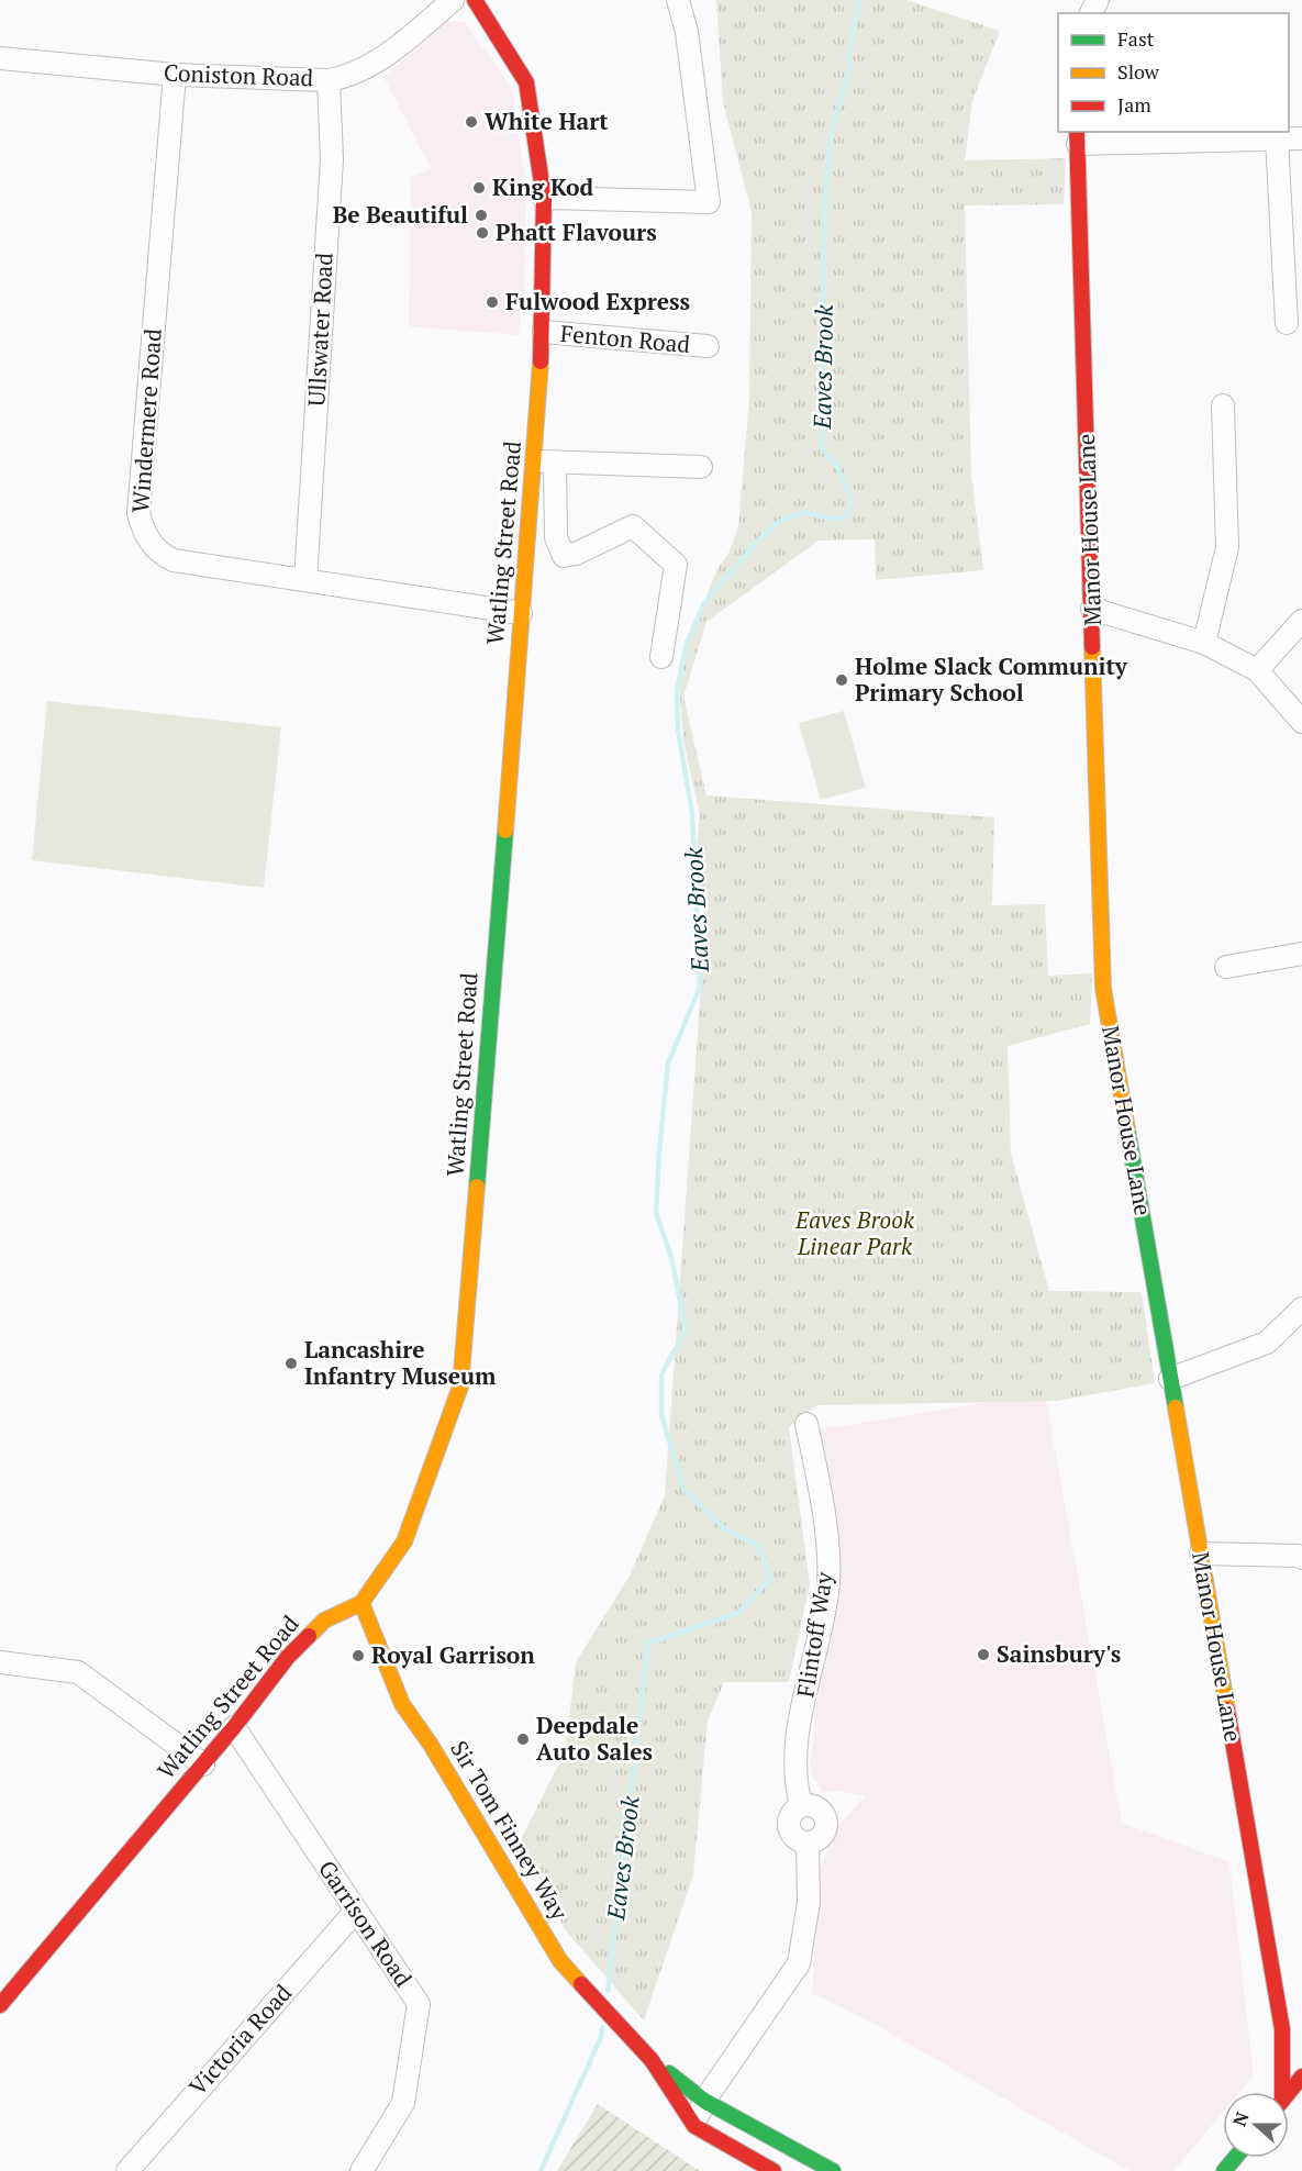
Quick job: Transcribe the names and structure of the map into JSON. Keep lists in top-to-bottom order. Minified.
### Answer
{"streets":{"main road":["Manor House Lane","Watling Street Road","Sir Tom Finney Way"],"street":["Coniston Road","Ullswater Road","Fenton Road","Windermere Road","Flintoff Way","Garrison Road","Victoria Road"]},"crossings":[["Coniston Road","Ullswater Road"],["Coniston Road","Windermere Road"],["Ullswater Road","Windermere Road"],["Fenton Road","Watling Street Road"],["Windermere Road","Watling Street Road"],["Watling Street Road","Sir Tom Finney Way"],["Watling Street Road","Garrison Road"],["Flintoff Way","Sir Tom Finney Way"],["Garrison Road","Victoria Road"]],"water":["Eaves Brook"],"parks":["Eaves Brook Linear Park"],"places":["White Hart","King Kod","Be Beautiful","Phatt Flavours","Fulwood Express","Holme Slack Community Primary School","Lancashire Infantry Museum","Sainsbury's","Royal Garrison","Deepdale Auto Sales"],"legend":["Fast","Slow","Jam"],"north":"left"}
